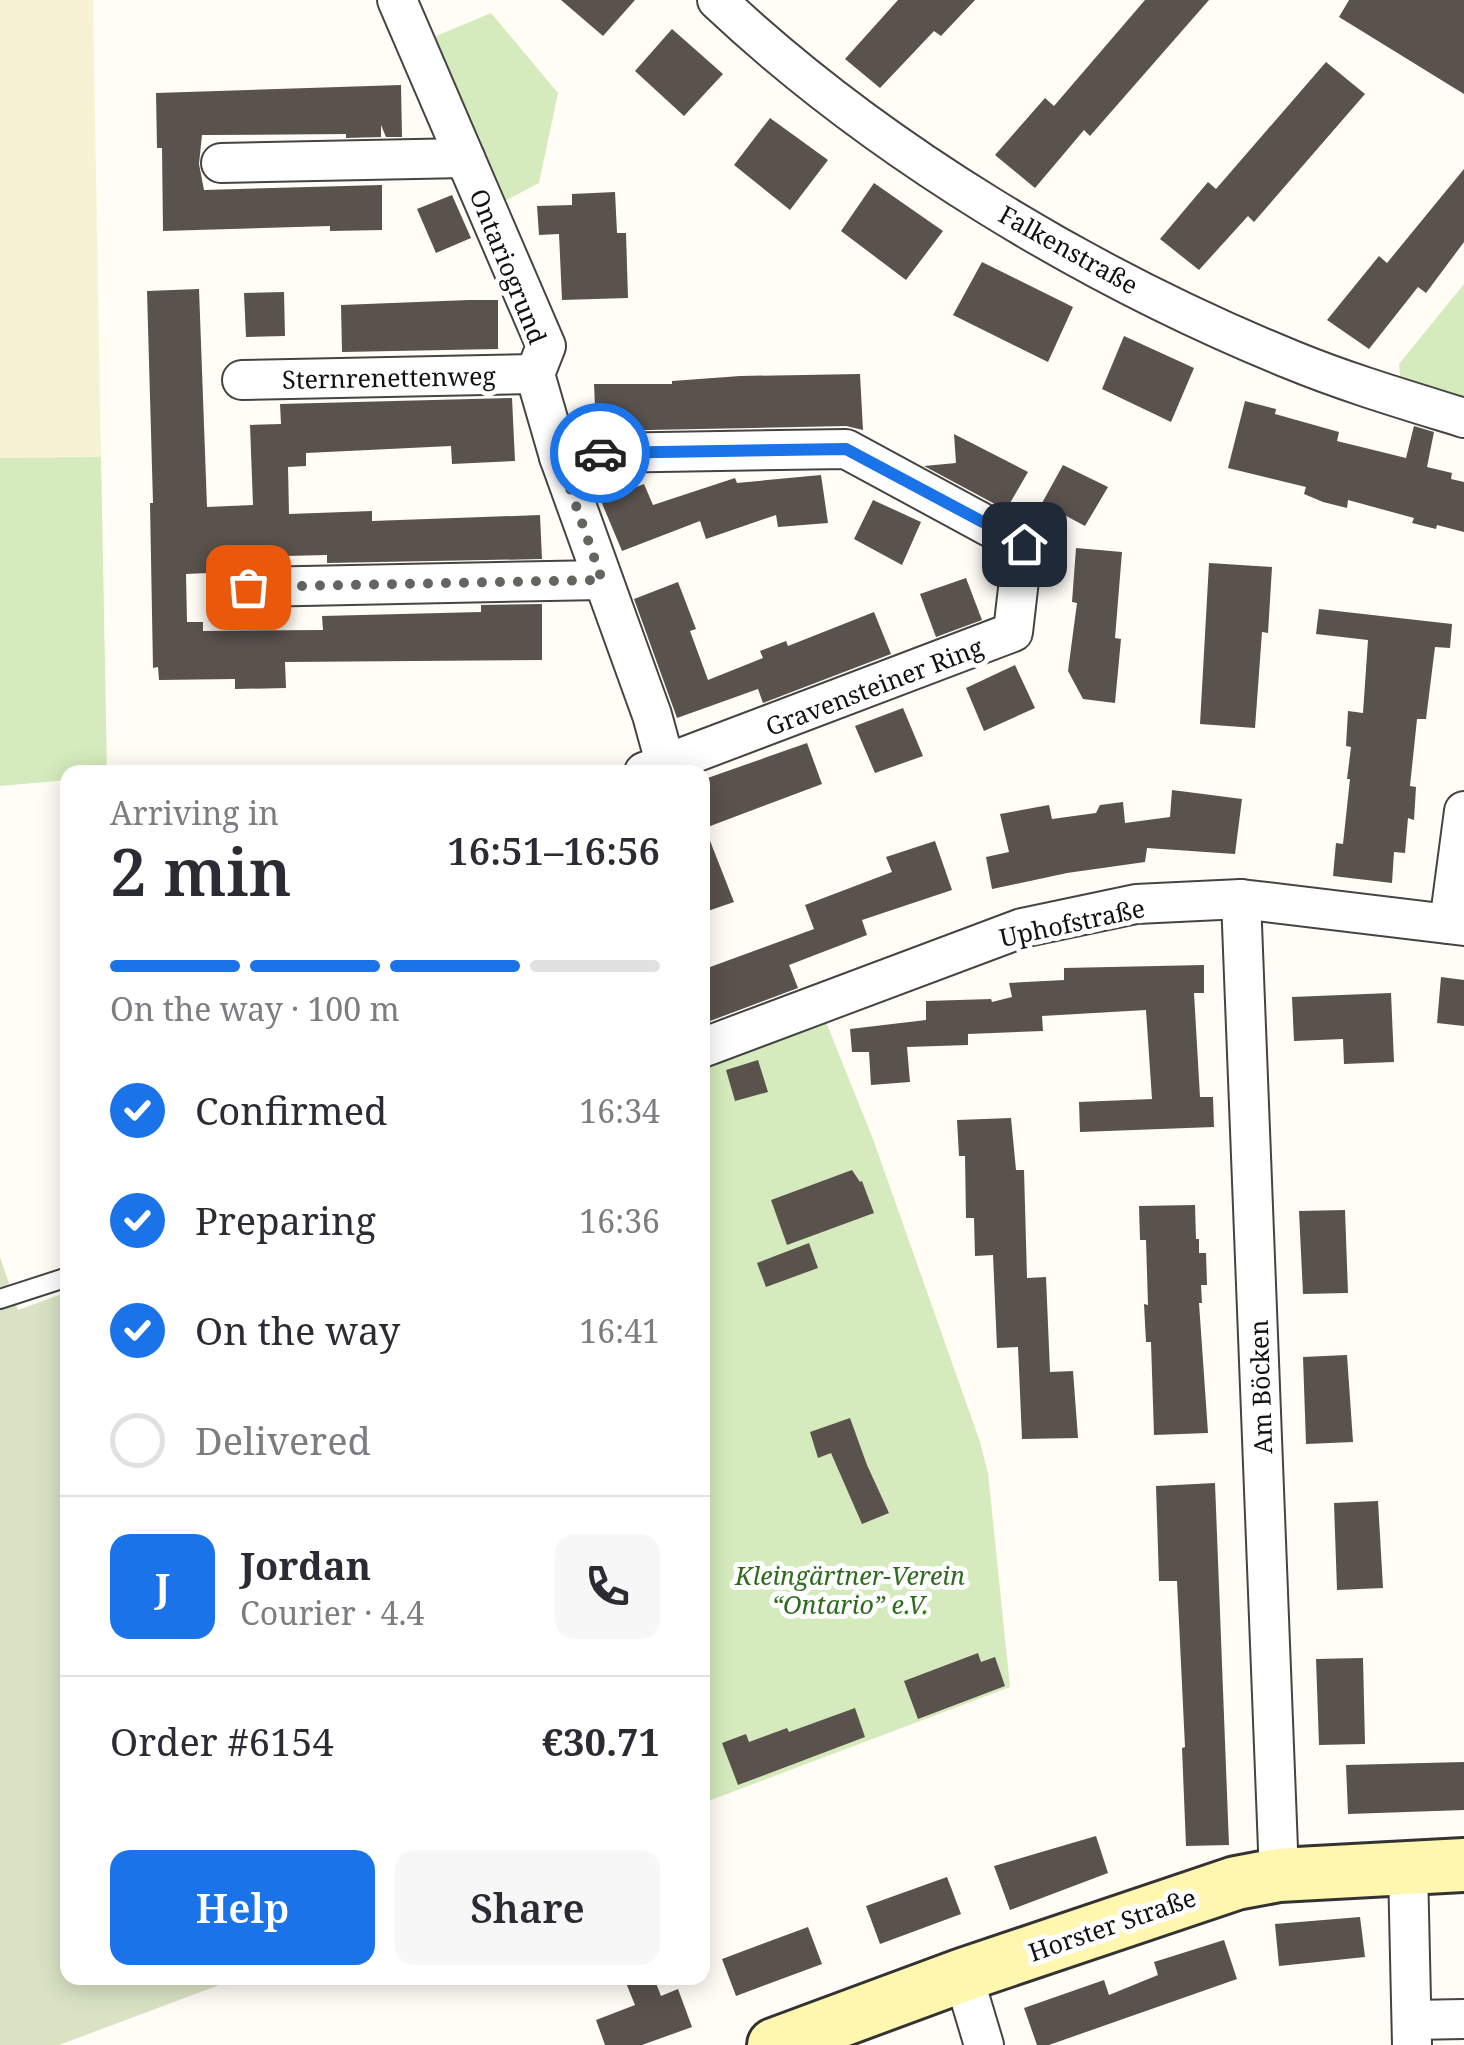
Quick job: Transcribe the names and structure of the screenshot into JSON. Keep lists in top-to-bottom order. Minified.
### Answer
{"streets":{"street":["Falkenstraße","Ontariogrund","Sternrenettenweg","Gravensteiner Ring","Uphofstraße","Am Böcken","Horster Straße"]},"crossings":[["Ontariogrund","Sternrenettenweg"],["Ontariogrund","Gravensteiner Ring"],["Uphofstraße","Am Böcken"],["Am Böcken","Horster Straße"]],"parks":["Kleingärtner-Verein “Ontario” e.V."],"page":{"heading":["2 min","Arriving in","16:51–16:56"],"panel":["Jordan","Courier · 4.4","Order #6154","€30.71"],"bar":"On the way · 100 m","list":[["Confirmed","16:34"],["Preparing","16:36"],["On the way","16:41"],"Delivered"],"round":"J","buttons":["Help","Share"]}}
